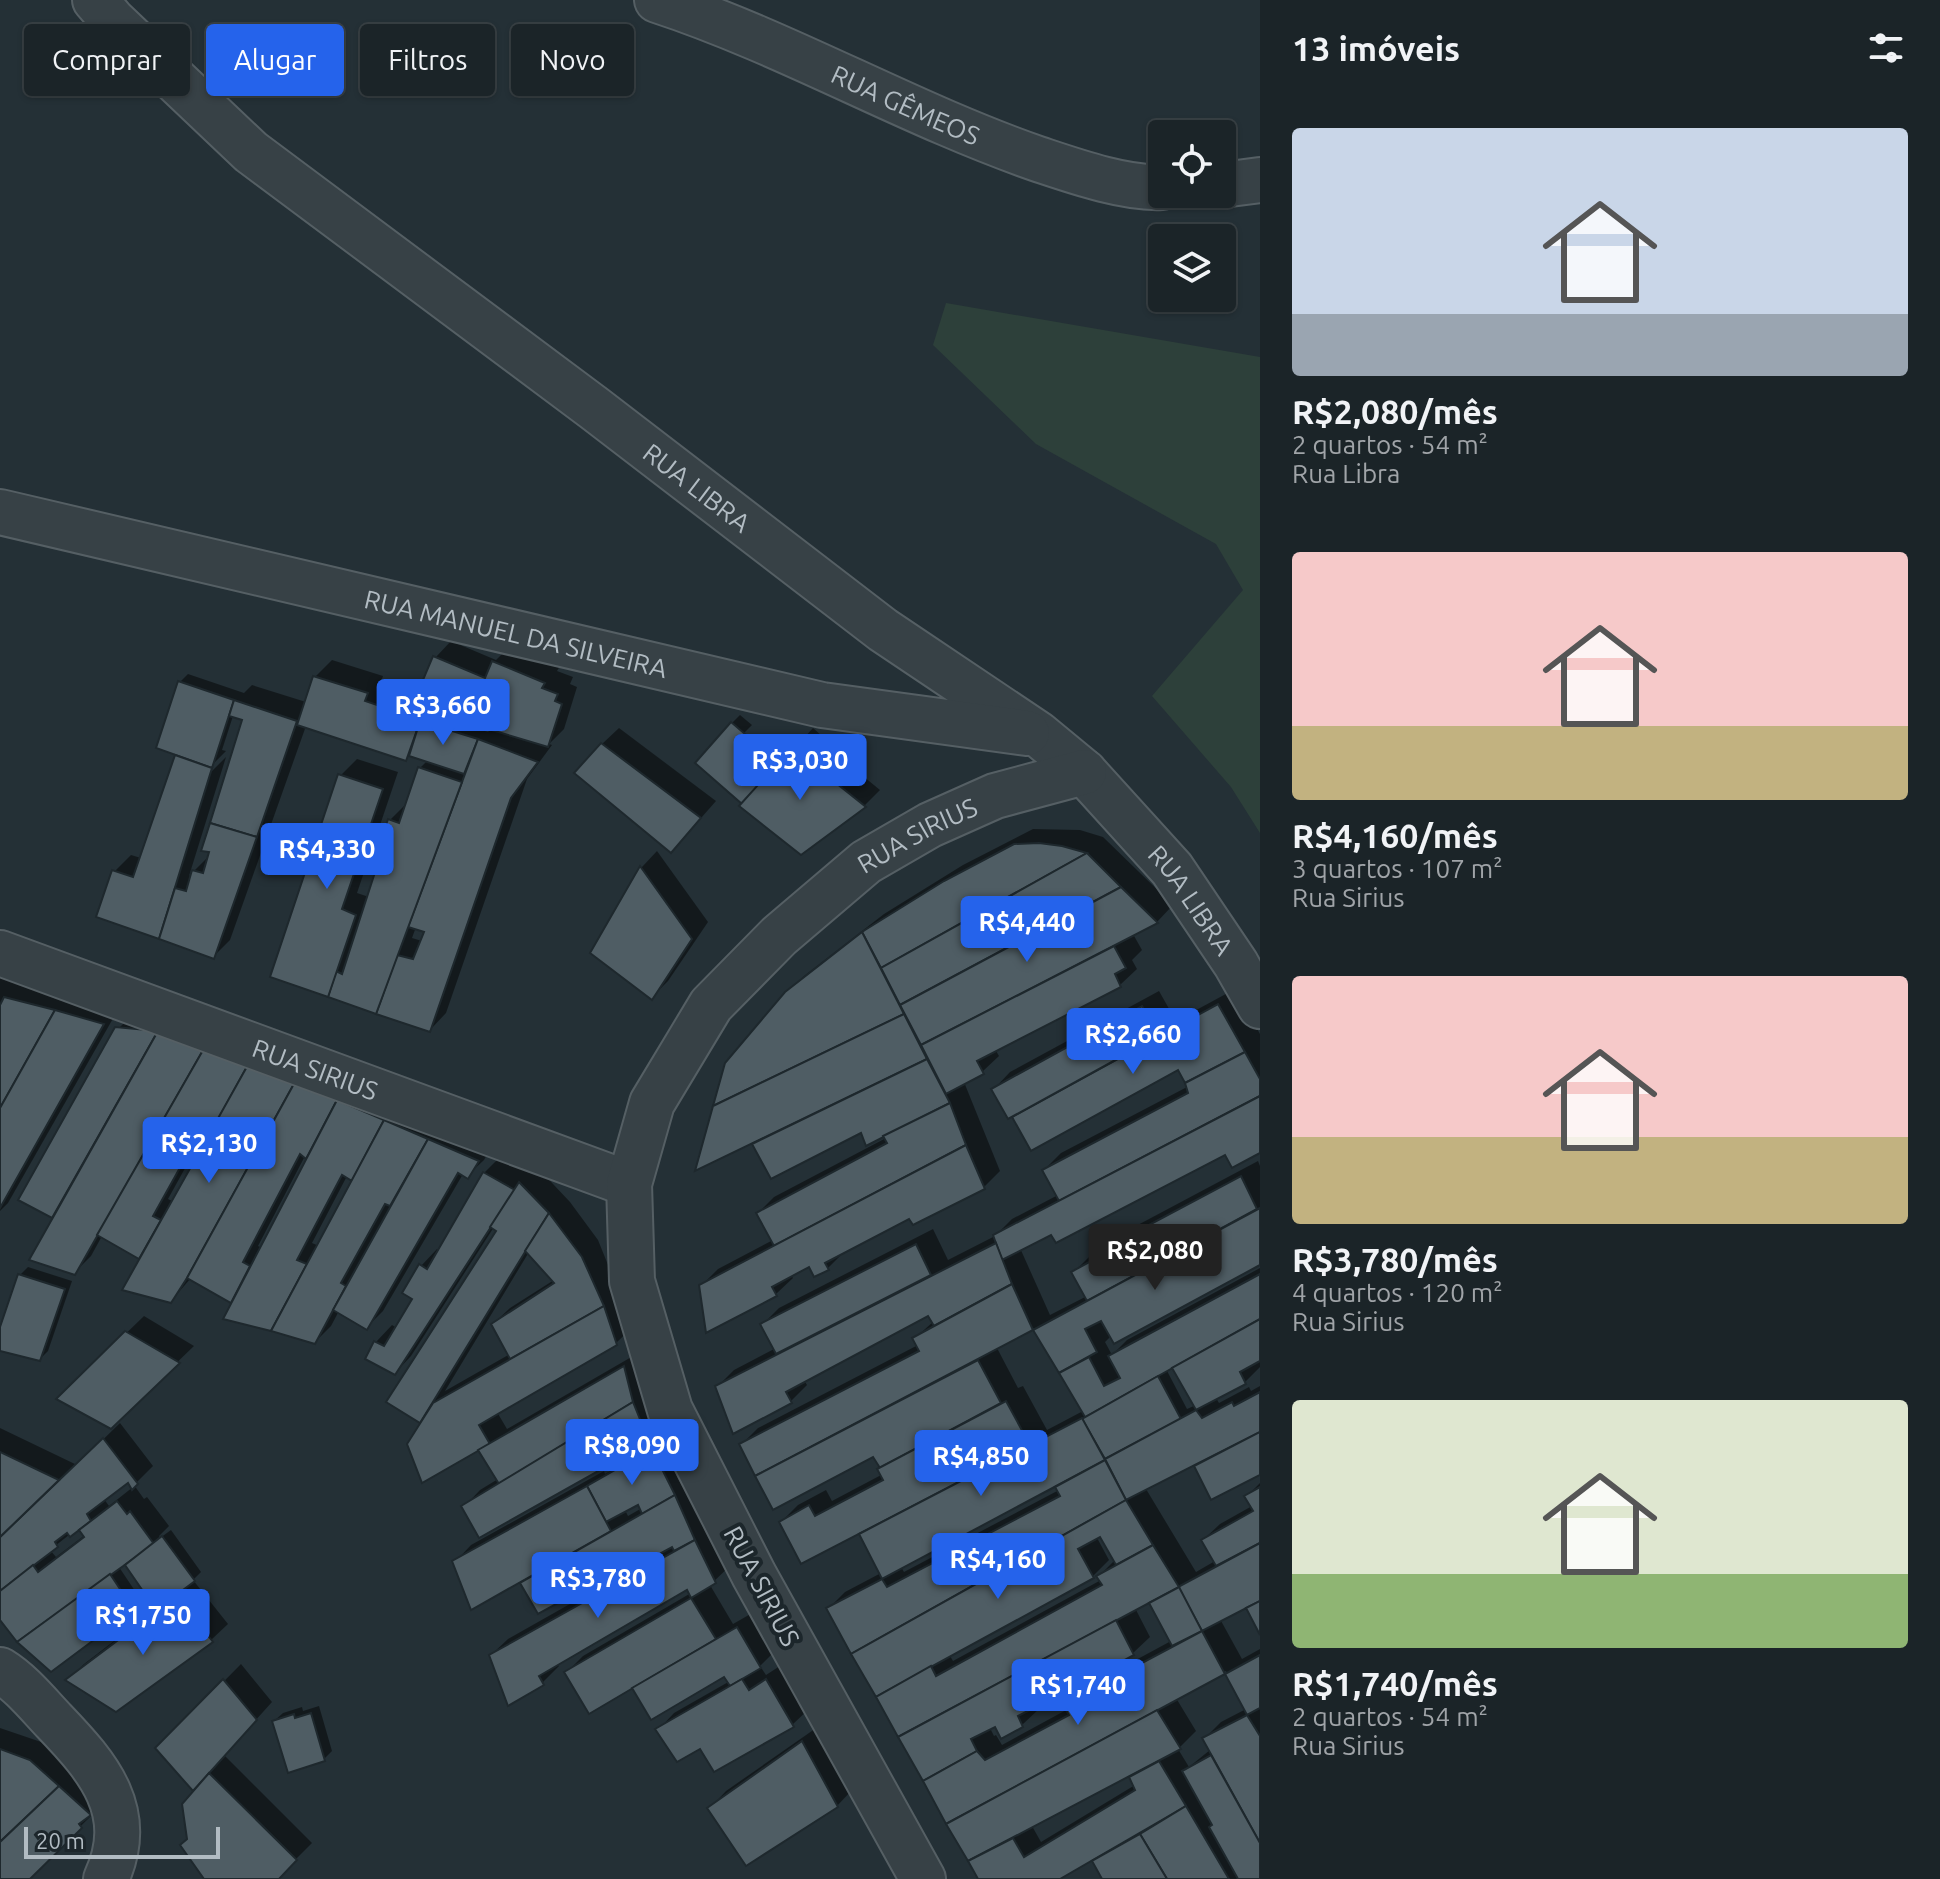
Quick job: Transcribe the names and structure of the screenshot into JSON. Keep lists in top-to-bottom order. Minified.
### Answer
{"streets":{"street":["RUA GÊMEOS","RUA LIBRA","RUA MANUEL DA SILVEIRA","RUA SIRIUS"]},"crossings":[["RUA LIBRA","RUA MANUEL DA SILVEIRA"],["RUA LIBRA","RUA SIRIUS"]],"scale_bar":"20 m","page":{"heading":"13 imóveis","chip":["Comprar","Alugar","Filtros","Novo"],"list":[{"name":"R$2,080/mês","note":"2 quartos · 54 m² · Rua Libra"},{"name":"R$4,160/mês","note":"3 quartos · 107 m² · Rua Sirius"},{"name":"R$3,780/mês","note":"4 quartos · 120 m² · Rua Sirius"},{"name":"R$1,740/mês","note":"2 quartos · 54 m² · Rua Sirius"}],"price":["R$3,660","R$3,030","R$4,330","R$4,440","R$2,660","R$2,130","R$2,080","R$8,090","R$4,850","R$4,160","R$3,780","R$1,750","R$1,740"],"scale":"20 m"}}
